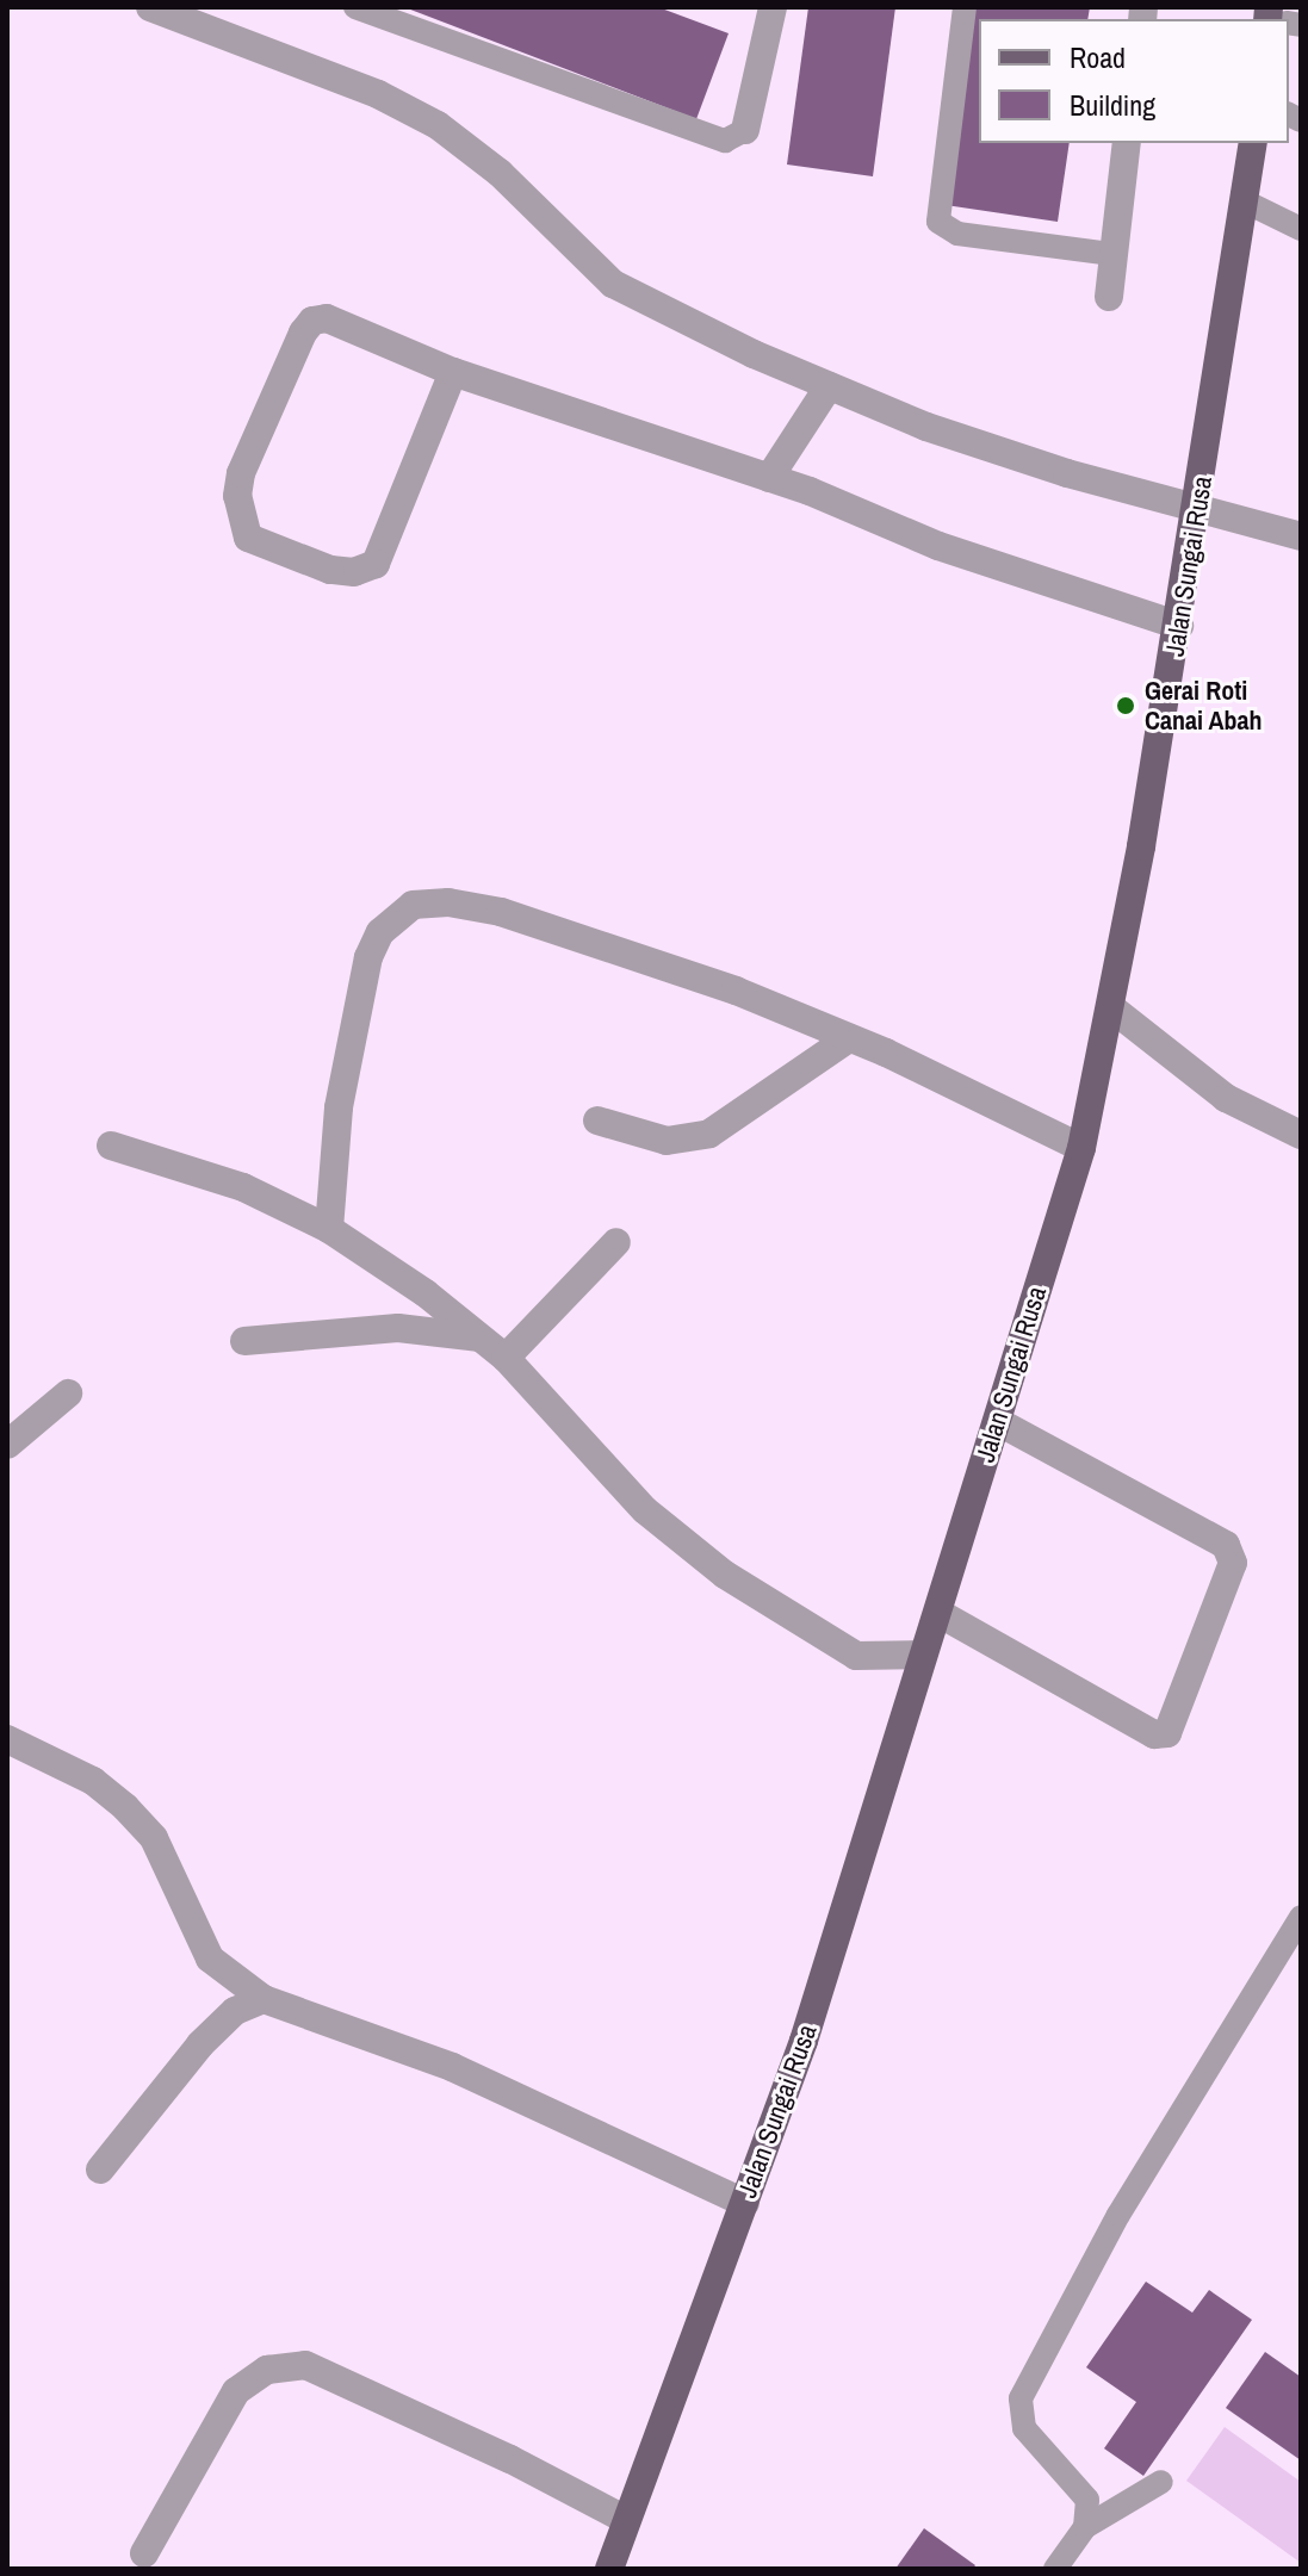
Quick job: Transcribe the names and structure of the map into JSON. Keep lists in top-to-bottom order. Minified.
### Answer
{"streets":{"main road":["Jalan Sungai Rusa"]},"places":["Gerai Roti Canai Abah"],"legend":["Road","Building"]}
